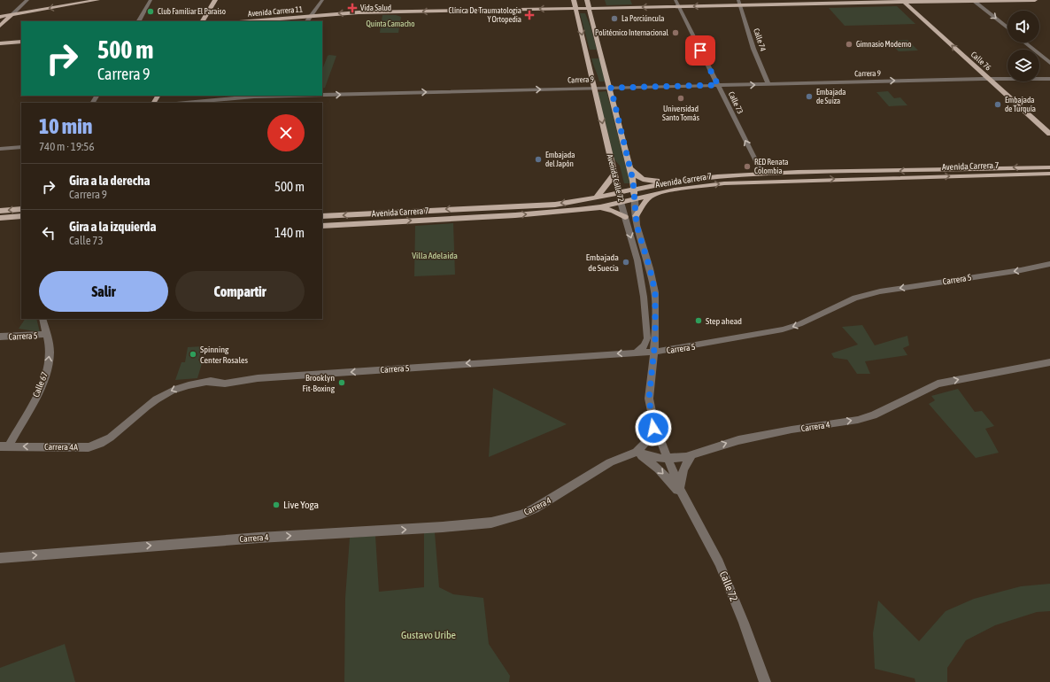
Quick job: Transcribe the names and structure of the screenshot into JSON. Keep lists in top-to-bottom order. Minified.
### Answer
{"streets":{"main road":["Avenida Carrera 11","Calle 76","Avenida Carrera 7","Avenida Calle 72"],"street":["Calle 74","Carrera 9","Calle 73","Carrera 5","Calle 67","Carrera 4","Carrera 4A","Calle 72"]},"crossings":[["Avenida Carrera 11","Calle 74"],["Avenida Carrera 11","Calle 76"],["Avenida Carrera 11","Calle 73"],["Avenida Carrera 11","Avenida Calle 72"],["Calle 74","Carrera 9"],["Calle 76","Carrera 9"],["Carrera 9","Calle 73"],["Carrera 9","Avenida Calle 72"],["Calle 73","Avenida Carrera 7"],["Avenida Carrera 7","Avenida Calle 72"],["Avenida Calle 72","Carrera 5"],["Avenida Calle 72","Carrera 4"],["Avenida Calle 72","Calle 72"],["Carrera 5","Calle 67"],["Carrera 5","Carrera 4A"],["Calle 67","Carrera 4A"],["Carrera 4","Calle 72"]],"one_way":["Avenida Carrera 11","Calle 76","Carrera 9","Calle 73","Carrera 5","Calle 67","Carrera 4","Carrera 4A"],"parks":["Quinta Camacho","Villa Adelaida","Gustavo Uribe"],"places":{"health":["Vida Salud","Clínica De Traumatologia Y Ortopedia"],"other":["Club Familiar El Paraiso","La Porciúncula","Politécnico Internacional","Gimnasio Moderno","Embajada de Suiza","Universidad Santo Tomás","Embajada de Turquía","Embajada del Japón","RED Renata Colombia","Embajada de Suecia","Step ahead","Spinning Center Rosales","Brooklyn Fit-Boxing","Live Yoga"]},"page":{"turn":["500 m","Carrera 9"],"heading":["10 min","740 m · 19:56"],"list":[{"name":"Gira a la derecha","note":"Carrera 9","value":"500 m"},{"name":"Gira a la izquierda","note":"Calle 73","value":"140 m"}],"buttons":["Salir","Compartir"]}}
